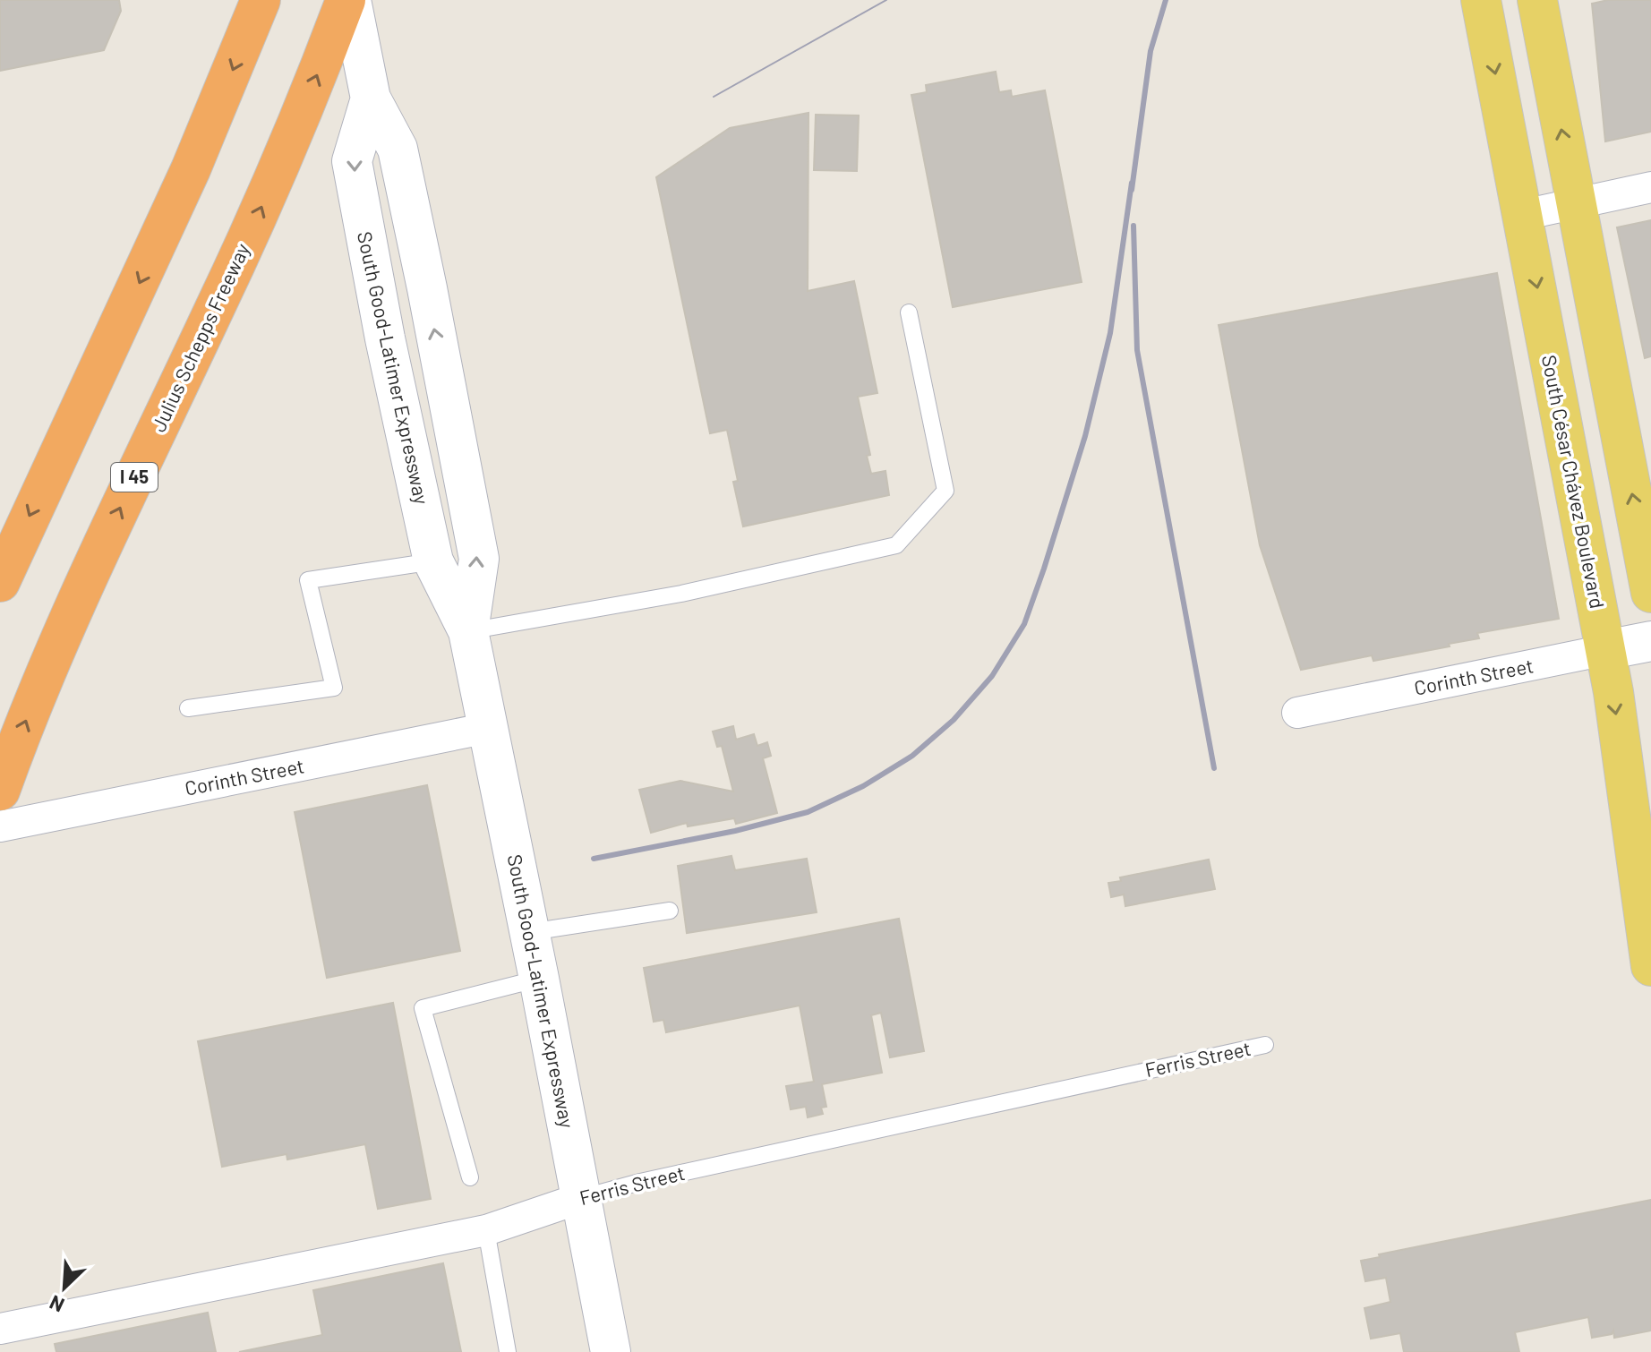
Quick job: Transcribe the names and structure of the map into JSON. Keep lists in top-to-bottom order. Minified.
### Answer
{"streets":{"highway":["Julius Schepps Freeway","I 45"],"main road":["South Good-Latimer Expressway","South César Chávez Boulevard","Corinth Street"],"street":["Ferris Street"]},"crossings":[["Julius Schepps Freeway","South Good-Latimer Expressway"],["South Good-Latimer Expressway","Corinth Street"],["South Good-Latimer Expressway","Ferris Street"],["South César Chávez Boulevard","Corinth Street"]],"north":"bottom left"}
